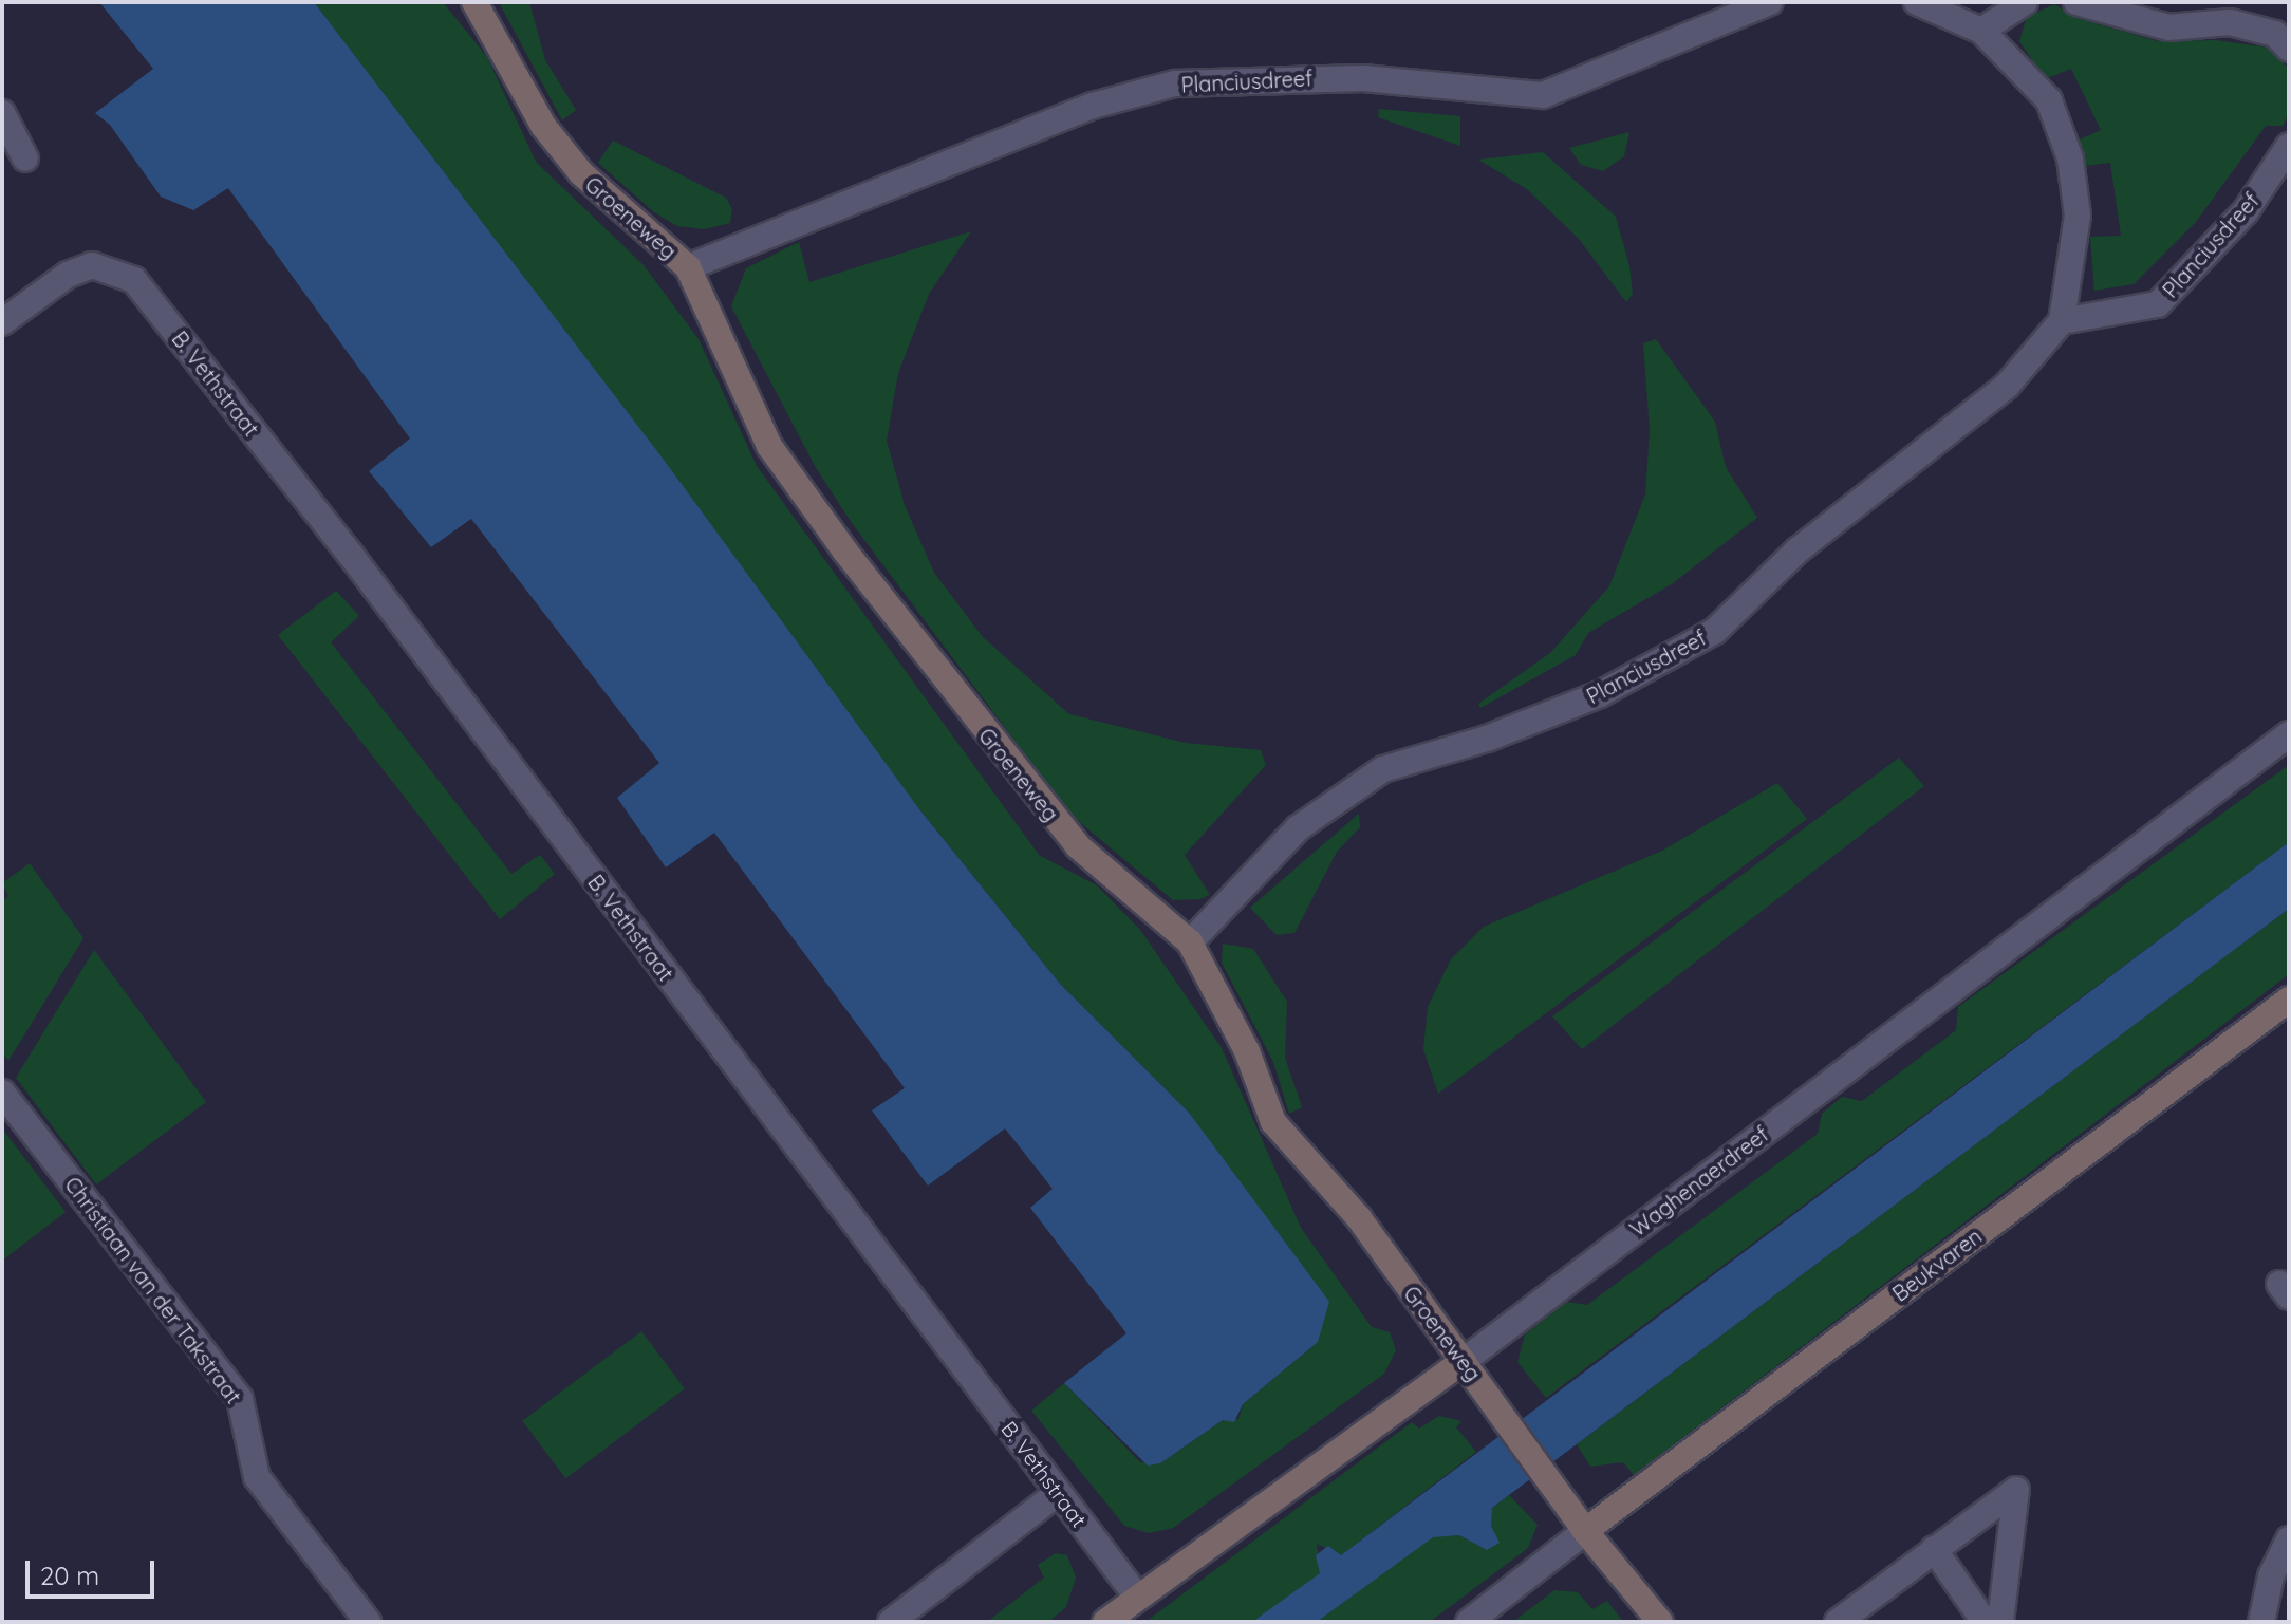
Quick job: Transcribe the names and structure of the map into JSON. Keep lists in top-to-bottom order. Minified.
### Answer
{"streets":{"street":["Planciusdreef","Groeneweg","B. Vethstraat","Waghenaerdreef","Beukvaren","Christiaan van der Takstraat"]},"crossings":[["Planciusdreef","Groeneweg"],["Groeneweg","Waghenaerdreef"],["Groeneweg","Beukvaren"],["B. Vethstraat","Waghenaerdreef"]],"scale_bar":"20 m"}
